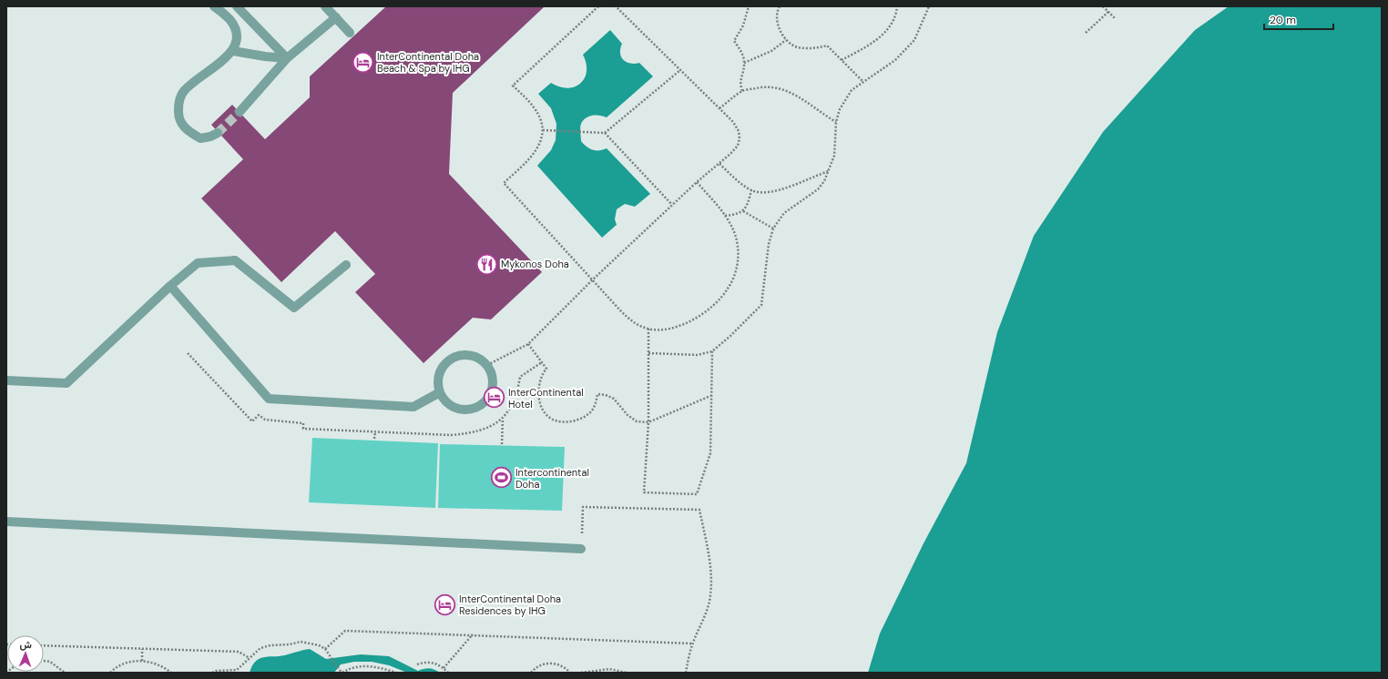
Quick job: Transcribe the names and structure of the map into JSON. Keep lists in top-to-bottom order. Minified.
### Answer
{"places":{"hotel":["InterContinental Doha Beach & Spa by IHG","InterContinental Hotel","InterContinental Doha Residences by IHG"],"restaurant":["Mykonos Doha"],"sports":["Intercontinental Doha"]},"scale_bar":"20 m","north":"top"}
